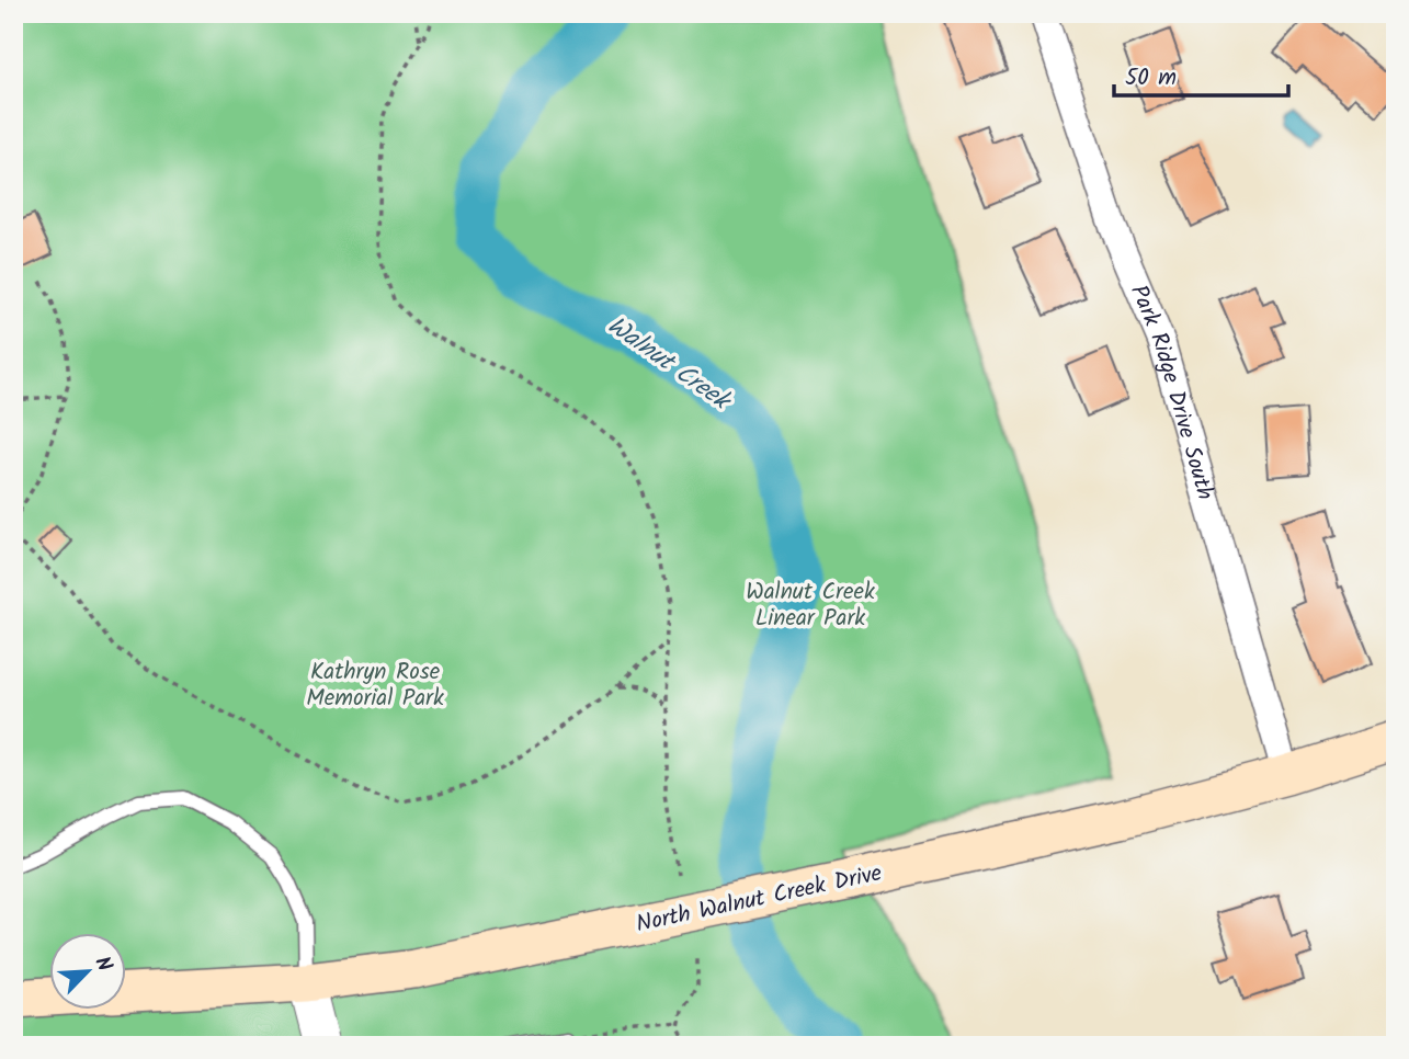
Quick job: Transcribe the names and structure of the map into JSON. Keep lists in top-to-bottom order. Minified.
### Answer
{"streets":{"main road":["North Walnut Creek Drive"],"street":["Park Ridge Drive South"]},"crossings":[["Park Ridge Drive South","North Walnut Creek Drive"]],"water":["Walnut Creek"],"parks":["Walnut Creek Linear Park","Kathryn Rose Memorial Park"],"scale_bar":"50 m","north":"top right"}
